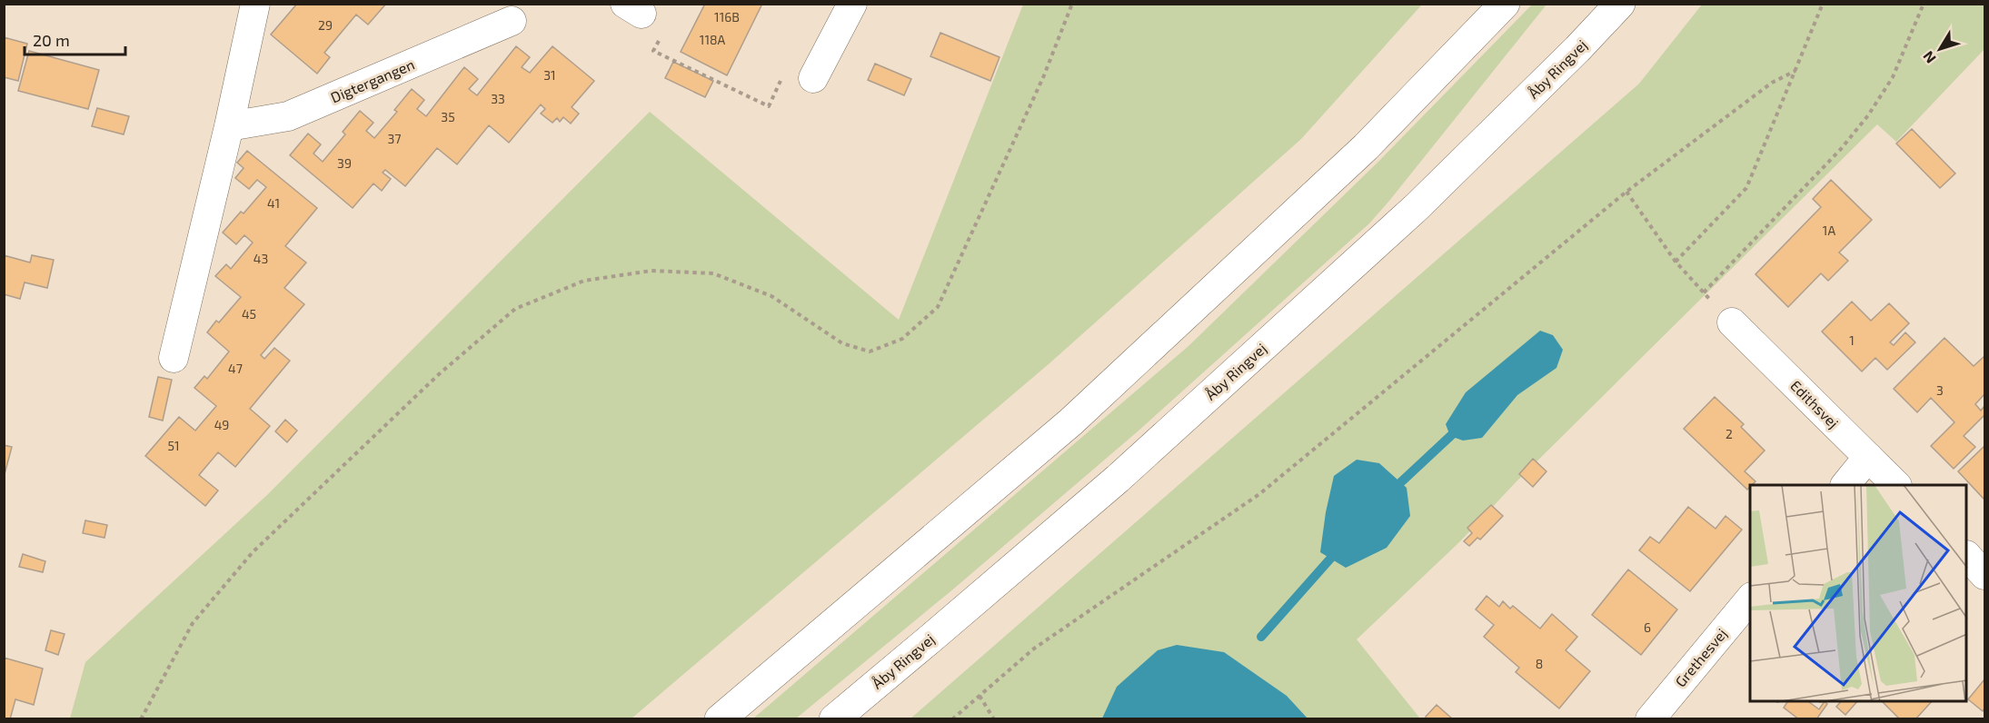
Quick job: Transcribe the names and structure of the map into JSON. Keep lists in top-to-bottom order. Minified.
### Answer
{"streets":{"main road":["Åby Ringvej"],"street":["Digtergangen","Edithsvej","Grethesvej"]},"house_numbers":["116B","29","118A","31","33","35","37","39","41","1A","43","45","1","47","3","49","2","51","6","8"],"scale_bar":"20 m","north":"bottom left"}
